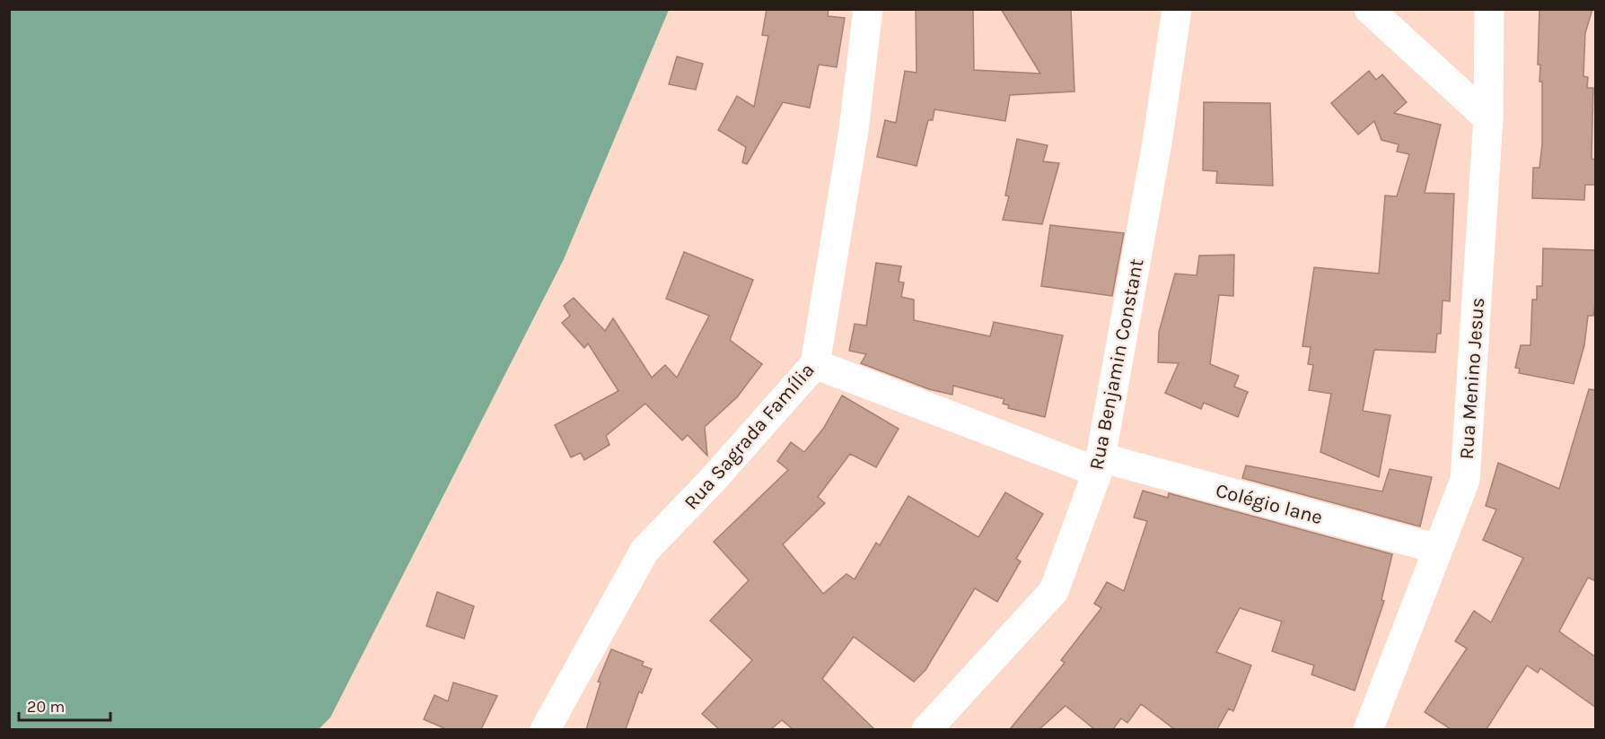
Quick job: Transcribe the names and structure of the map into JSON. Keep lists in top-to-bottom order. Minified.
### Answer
{"streets":{"street":["Rua Benjamin Constant","Rua Menino Jesus","Rua Sagrada Família","Colégio lane"]},"crossings":[["Rua Benjamin Constant","Colégio lane"],["Rua Menino Jesus","Colégio lane"],["Rua Sagrada Família","Colégio lane"]],"scale_bar":"20 m"}
